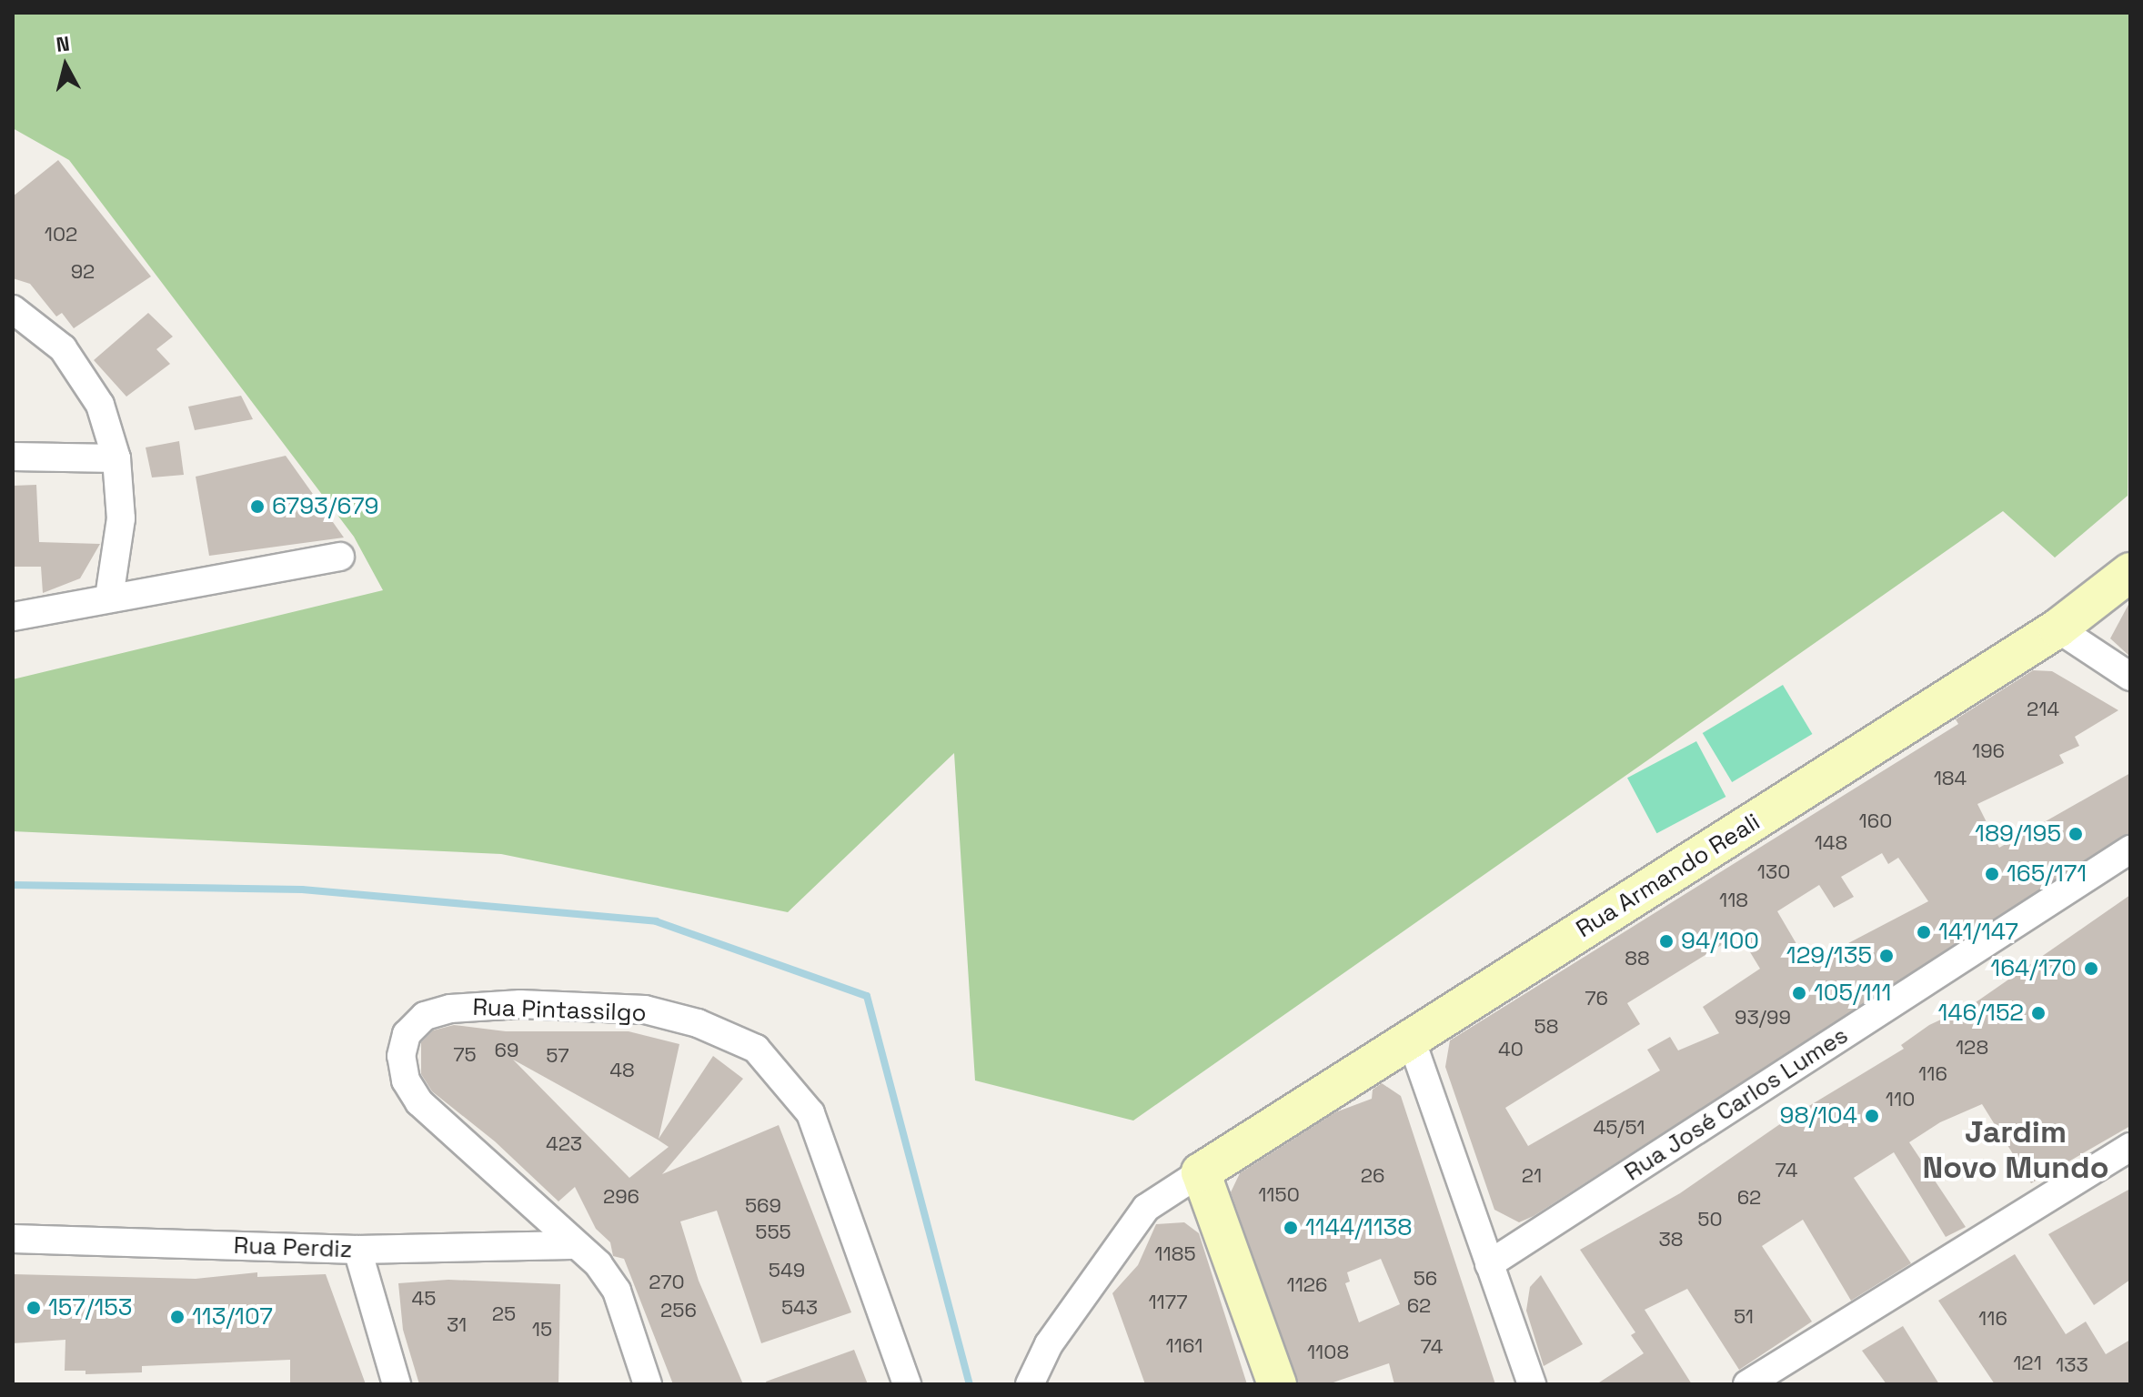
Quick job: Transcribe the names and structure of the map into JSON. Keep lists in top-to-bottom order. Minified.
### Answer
{"streets":{"street":["Rua Armando Reali","Rua Pintassilgo","Rua José Carlos Lumes","Rua Perdiz"]},"crossings":[["Rua Pintassilgo","Rua Perdiz"]],"districts":["Jardim Novo Mundo"],"places":["6793/679","189/195","165/171","141/147","94/100","129/135","164/170","105/111","146/152","98/104","1144/1138","157/153","113/107"],"house_numbers":["102","92","214","196","184","160","148","130","118","88","76","93/99","58","128","40","69","75","57","48","116","110","45/51","423","74","26","21","1150","296","62","569","50","555","38","1185","549","56","270","1126","45","1177","62","543","256","25","51","116","31","15","1161","74","1108","121","133"],"north":"top"}
